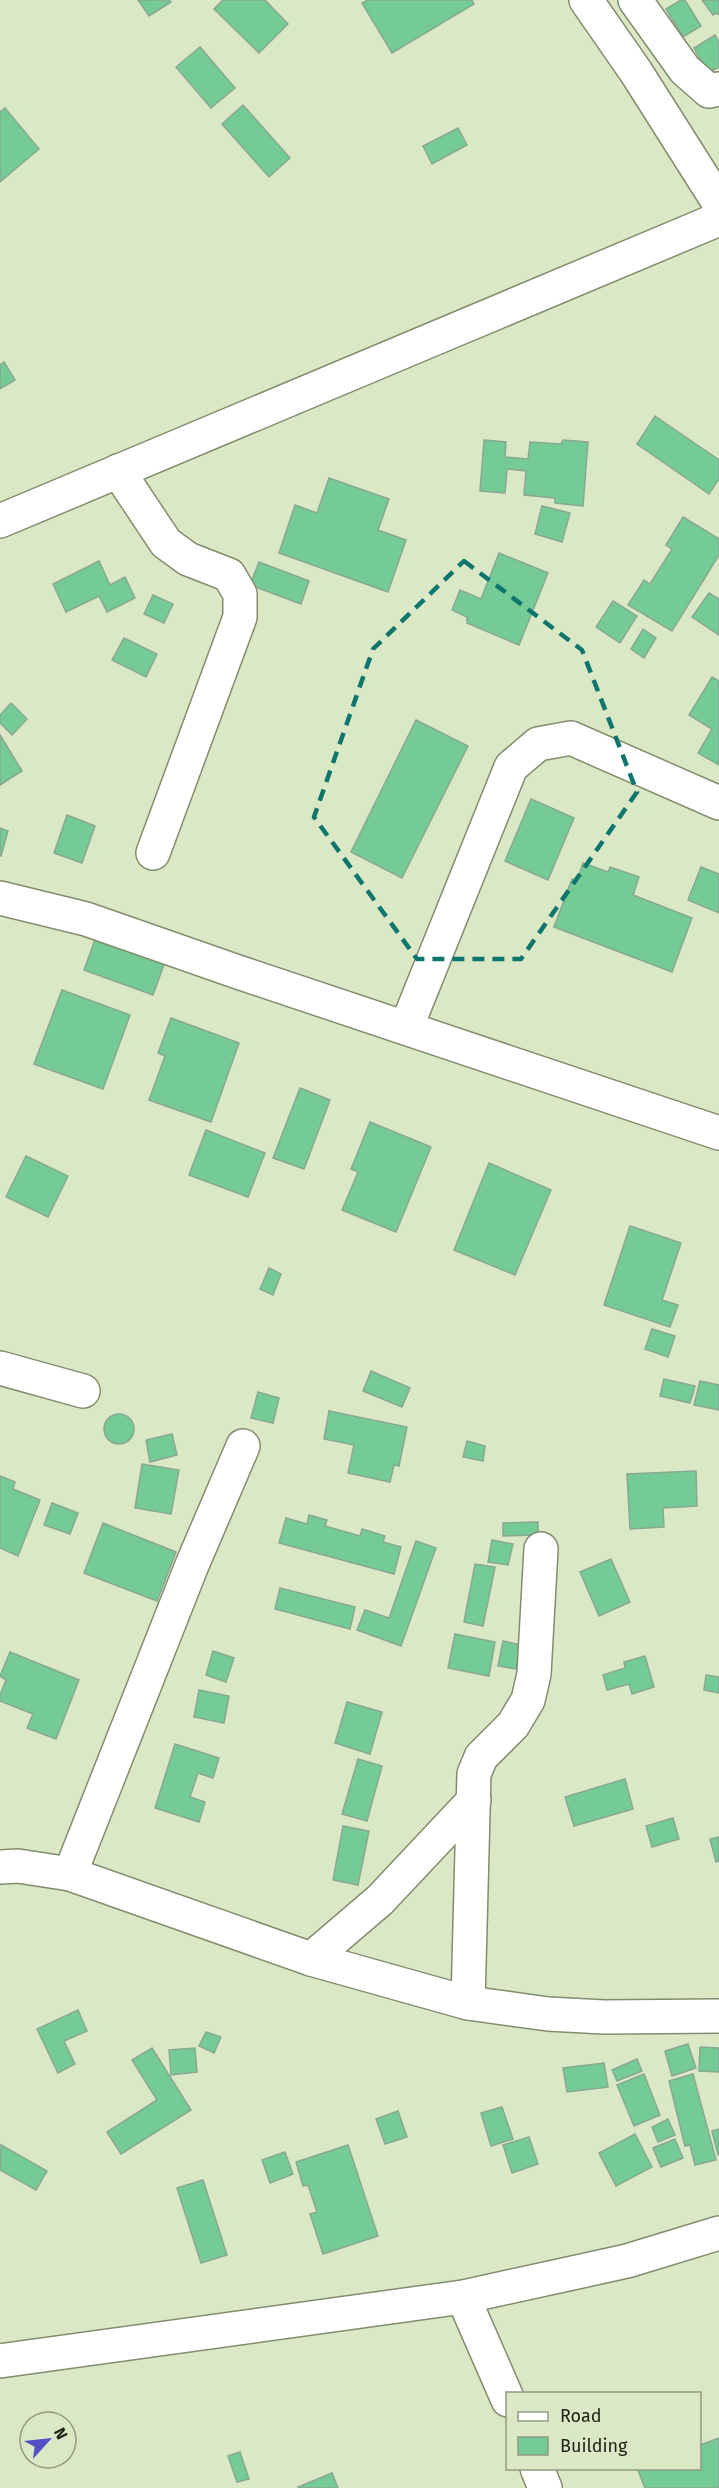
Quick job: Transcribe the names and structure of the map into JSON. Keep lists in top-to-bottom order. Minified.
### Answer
{"legend":["Road","Building"],"north":"top right"}
